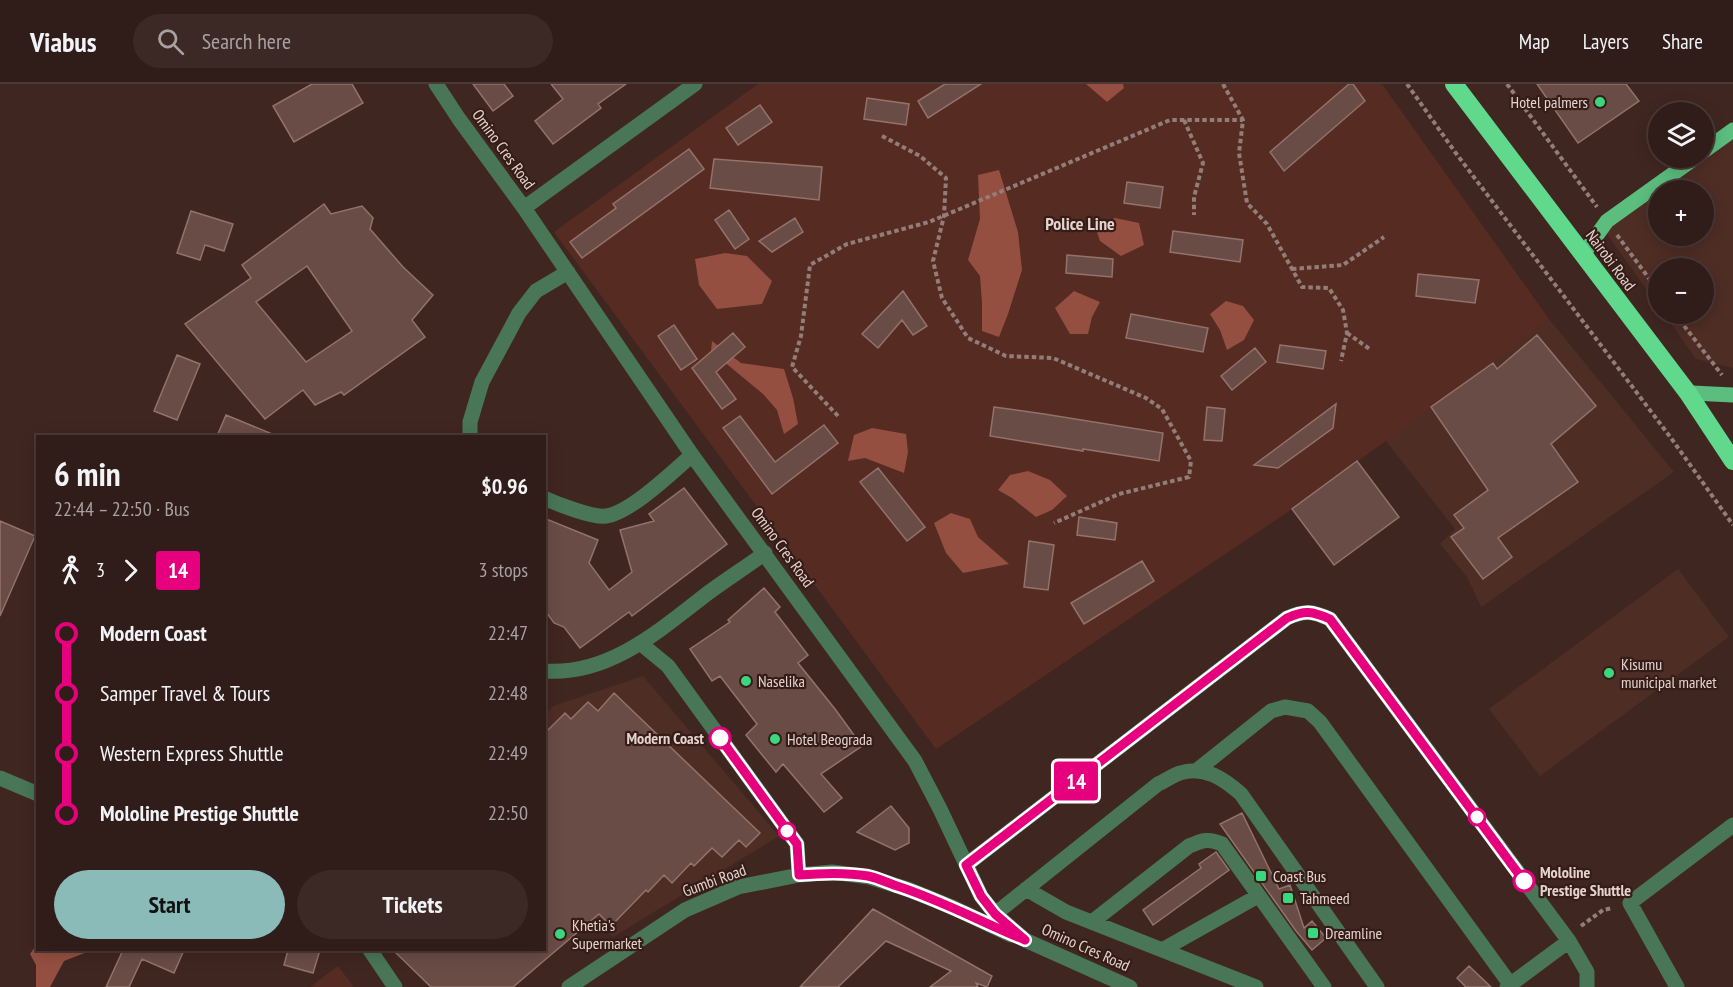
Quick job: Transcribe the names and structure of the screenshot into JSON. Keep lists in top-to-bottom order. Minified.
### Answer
{"streets":{"highway":["Nairobi Road"],"street":["Omino Cres Road","Gumbi Road"]},"crossings":[["Omino Cres Road","Gumbi Road"]],"districts":["Police Line"],"places":{"other":["Hotel palmers","Kisumu municipal market","Naselika","Modern Coast","Hotel Beograda","Mololine Prestige Shuttle","Khetia's Supermarket"],"transit":["Coast Bus","Tahmeed","Dreamline"]},"lines":["bus line 14"],"page":{"header":"Viabus","search":"Search here","nav":["Map","Layers","Share"],"on_map":"14","map_buttons":["+","−"],"heading":["6 min","22:44 – 22:50 · Bus","$0.96"],"legs":["3","14","3 stops"],"list":[{"name":"Modern Coast","value":"22:47"},{"name":"Samper Travel & Tours","value":"22:48"},{"name":"Western Express Shuttle","value":"22:49"},{"name":"Mololine Prestige Shuttle","value":"22:50"}],"buttons":["Start","Tickets"]}}
